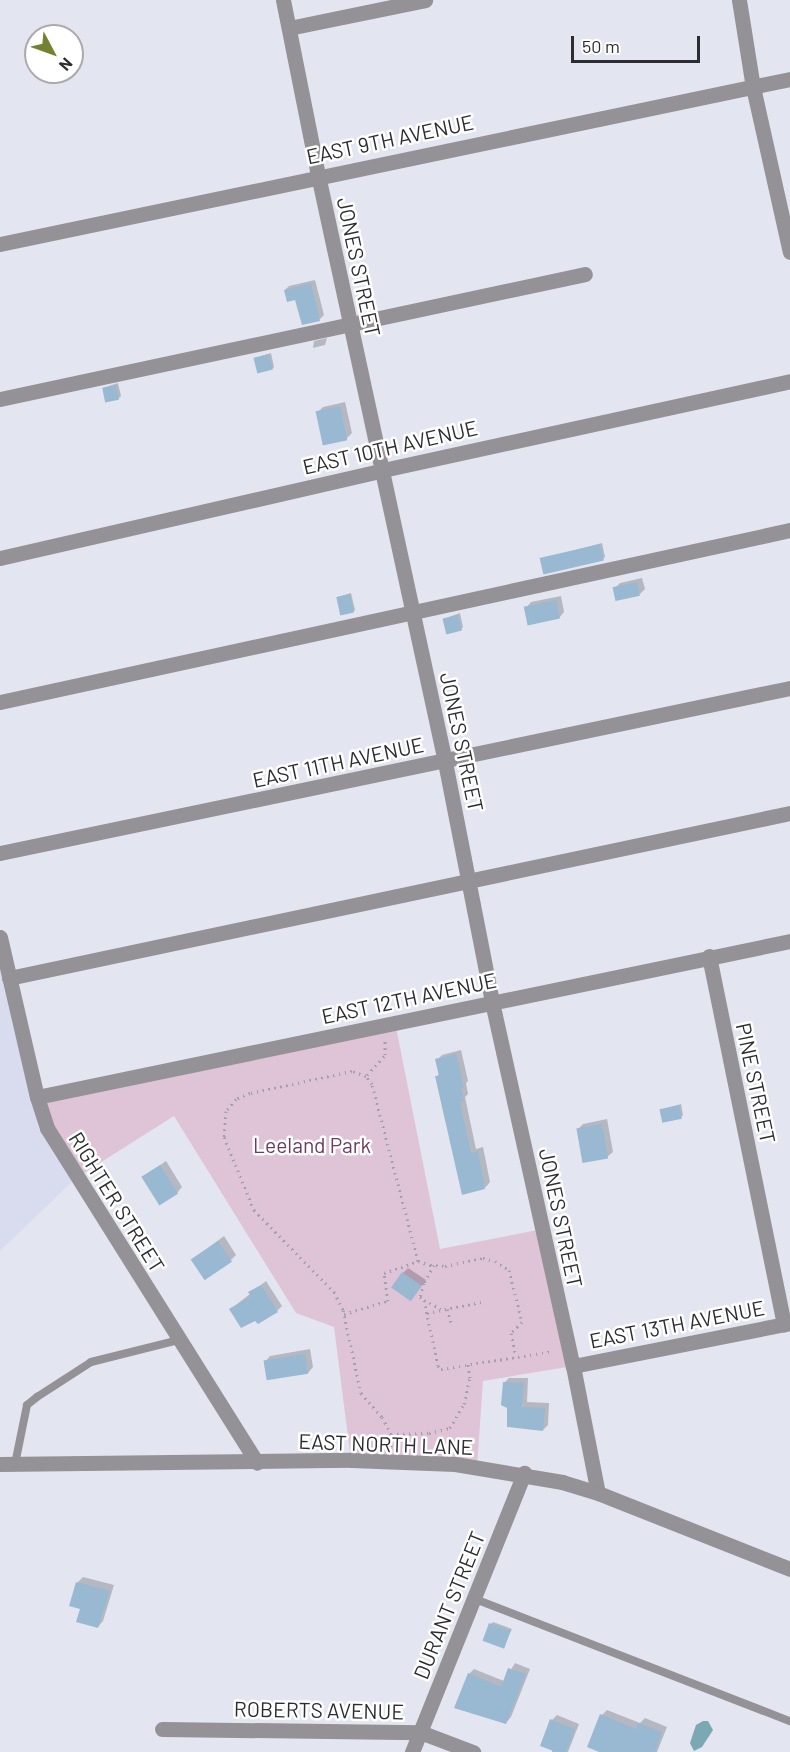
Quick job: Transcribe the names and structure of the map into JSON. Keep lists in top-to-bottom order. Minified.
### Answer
{"streets":{"street":["EAST 9TH AVENUE","JONES STREET","EAST 10TH AVENUE","EAST 11TH AVENUE","EAST 12TH AVENUE","PINE STREET","RIGHTER STREET","EAST 13TH AVENUE","EAST NORTH LANE","DURANT STREET","ROBERTS AVENUE"]},"crossings":[["EAST 9TH AVENUE","JONES STREET"],["JONES STREET","EAST 10TH AVENUE"],["JONES STREET","EAST 11TH AVENUE"],["JONES STREET","EAST 12TH AVENUE"],["JONES STREET","EAST 13TH AVENUE"],["JONES STREET","EAST NORTH LANE"],["EAST 12TH AVENUE","PINE STREET"],["EAST 12TH AVENUE","RIGHTER STREET"],["PINE STREET","EAST 13TH AVENUE"],["RIGHTER STREET","EAST NORTH LANE"],["EAST NORTH LANE","DURANT STREET"],["DURANT STREET","ROBERTS AVENUE"]],"parks":["Leeland Park"],"scale_bar":"50 m","north":"bottom right"}
